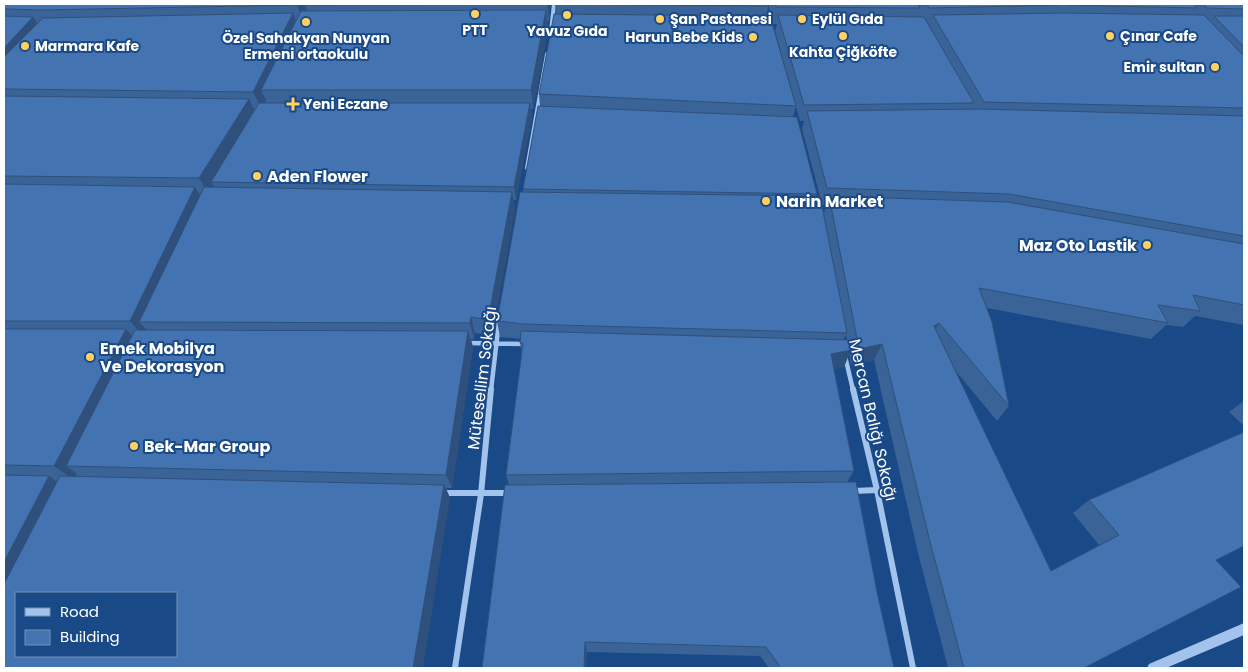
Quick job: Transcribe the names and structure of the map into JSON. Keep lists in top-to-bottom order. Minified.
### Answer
{"streets":{"street":["Mütesellim Sokağı","Mercan Balığı Sokağı"]},"places":{"other":["PTT","Yavuz Gıda","Şan Pastanesi","Eylül Gıda","Özel Sahakyan Nunyan Ermeni ortaokulu","Kahta Çiğköfte","Çınar Cafe","Harun Bebe Kids","Marmara Kafe","Emir sultan","Aden Flower","Narin Market","Maz Oto Lastik","Emek Mobilya Ve Dekorasyon","Bek-Mar Group"],"health":["Yeni Eczane"]},"legend":["Road","Building"]}
